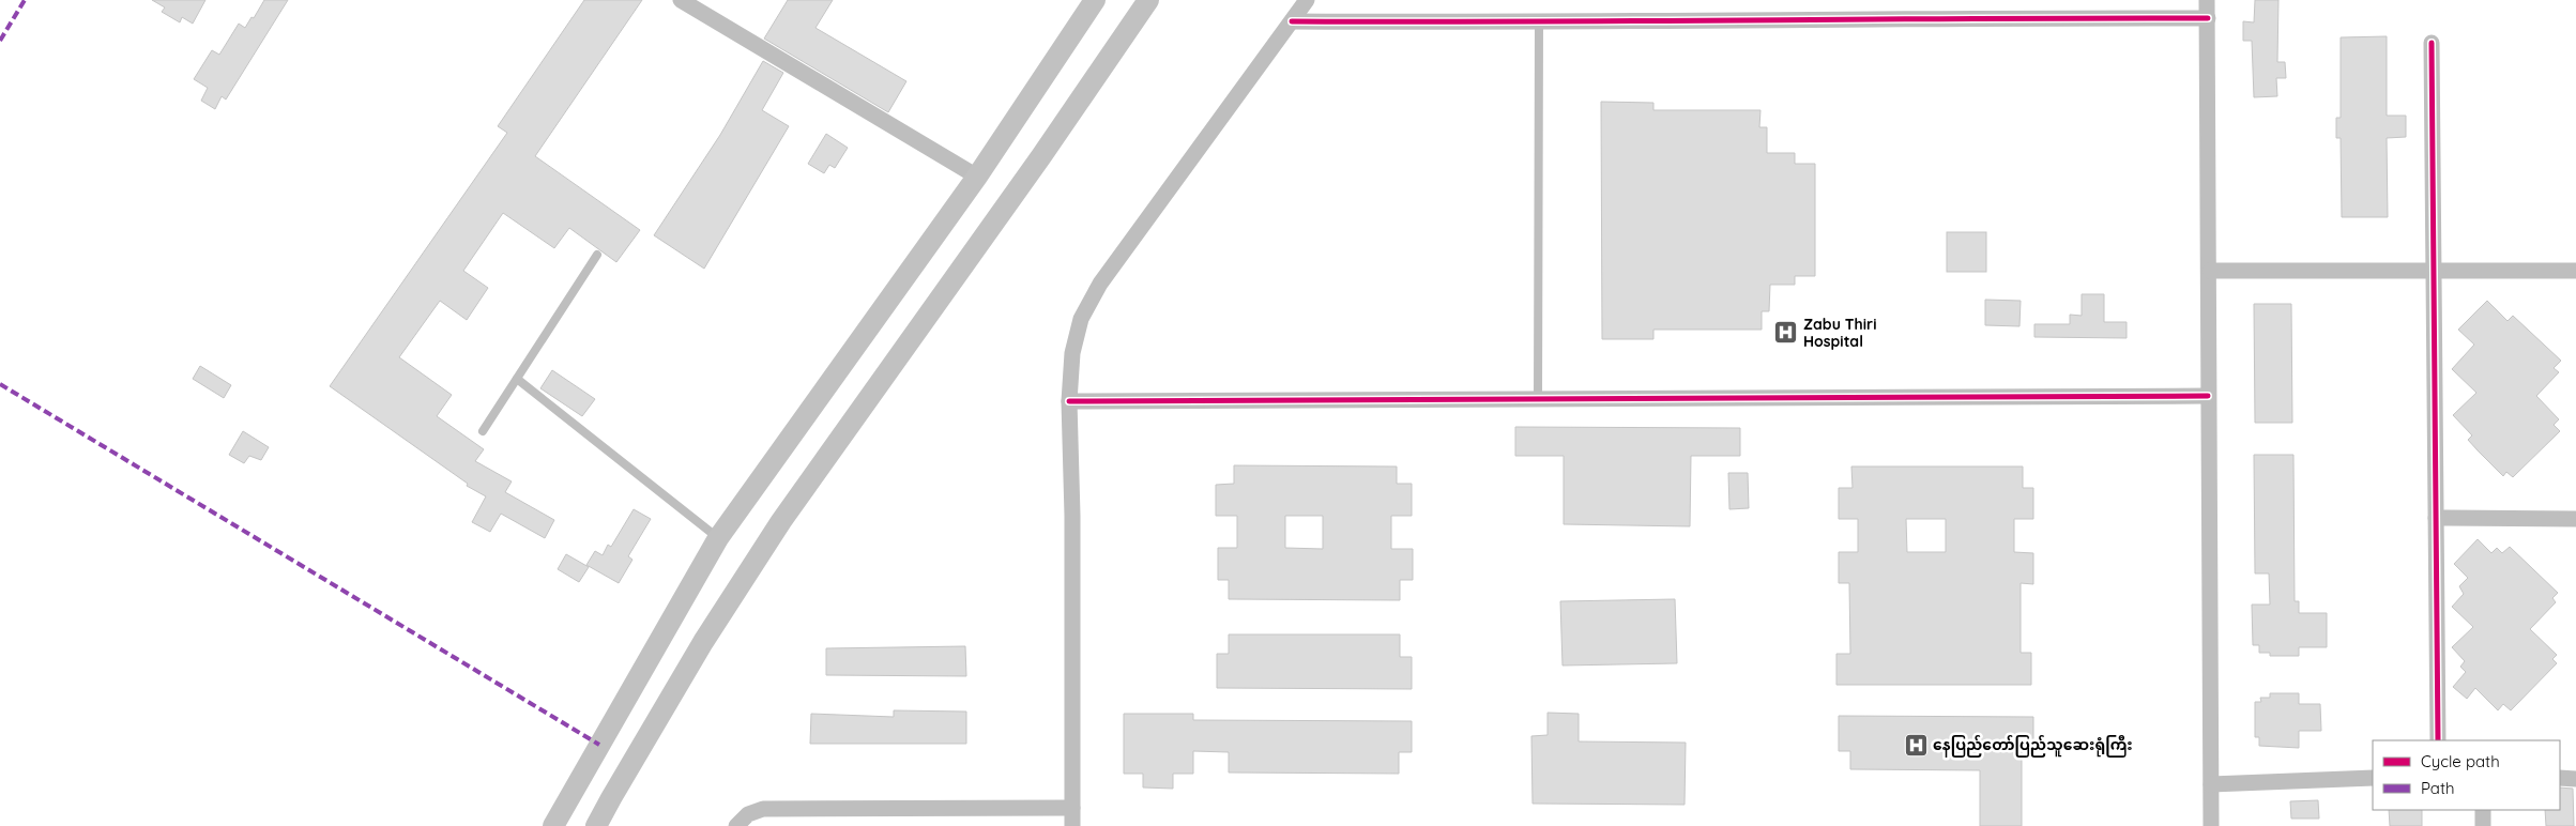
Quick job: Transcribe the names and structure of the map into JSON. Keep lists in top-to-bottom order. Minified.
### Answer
{"places":{"hospital":["Zabu Thiri Hospital","နေပြည်တော်ပြည်သူဆေးရုံကြီး"]},"legend":["Cycle path","Path"]}
